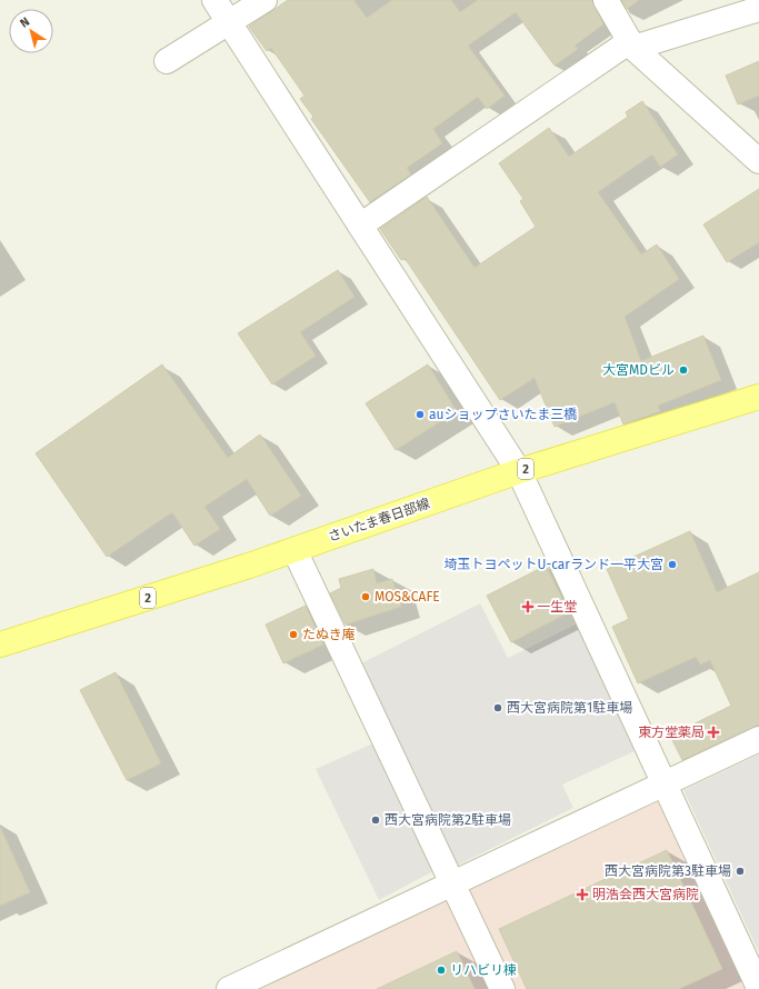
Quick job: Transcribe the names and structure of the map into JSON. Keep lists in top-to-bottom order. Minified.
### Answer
{"streets":{"main road":["2","さいたま春日部線"]},"places":{"other":["大宮MDビル","auショップさいたま三橋","埼玉トヨペットU-carランド一平大宮","MOS&CAFE","たぬき庵","西大宮病院第1駐車場","西大宮病院第2駐車場","西大宮病院第3駐車場","リハビリ棟"],"health":["一生堂","東方堂薬局","明浩会西大宮病院"]},"north":"top left"}
